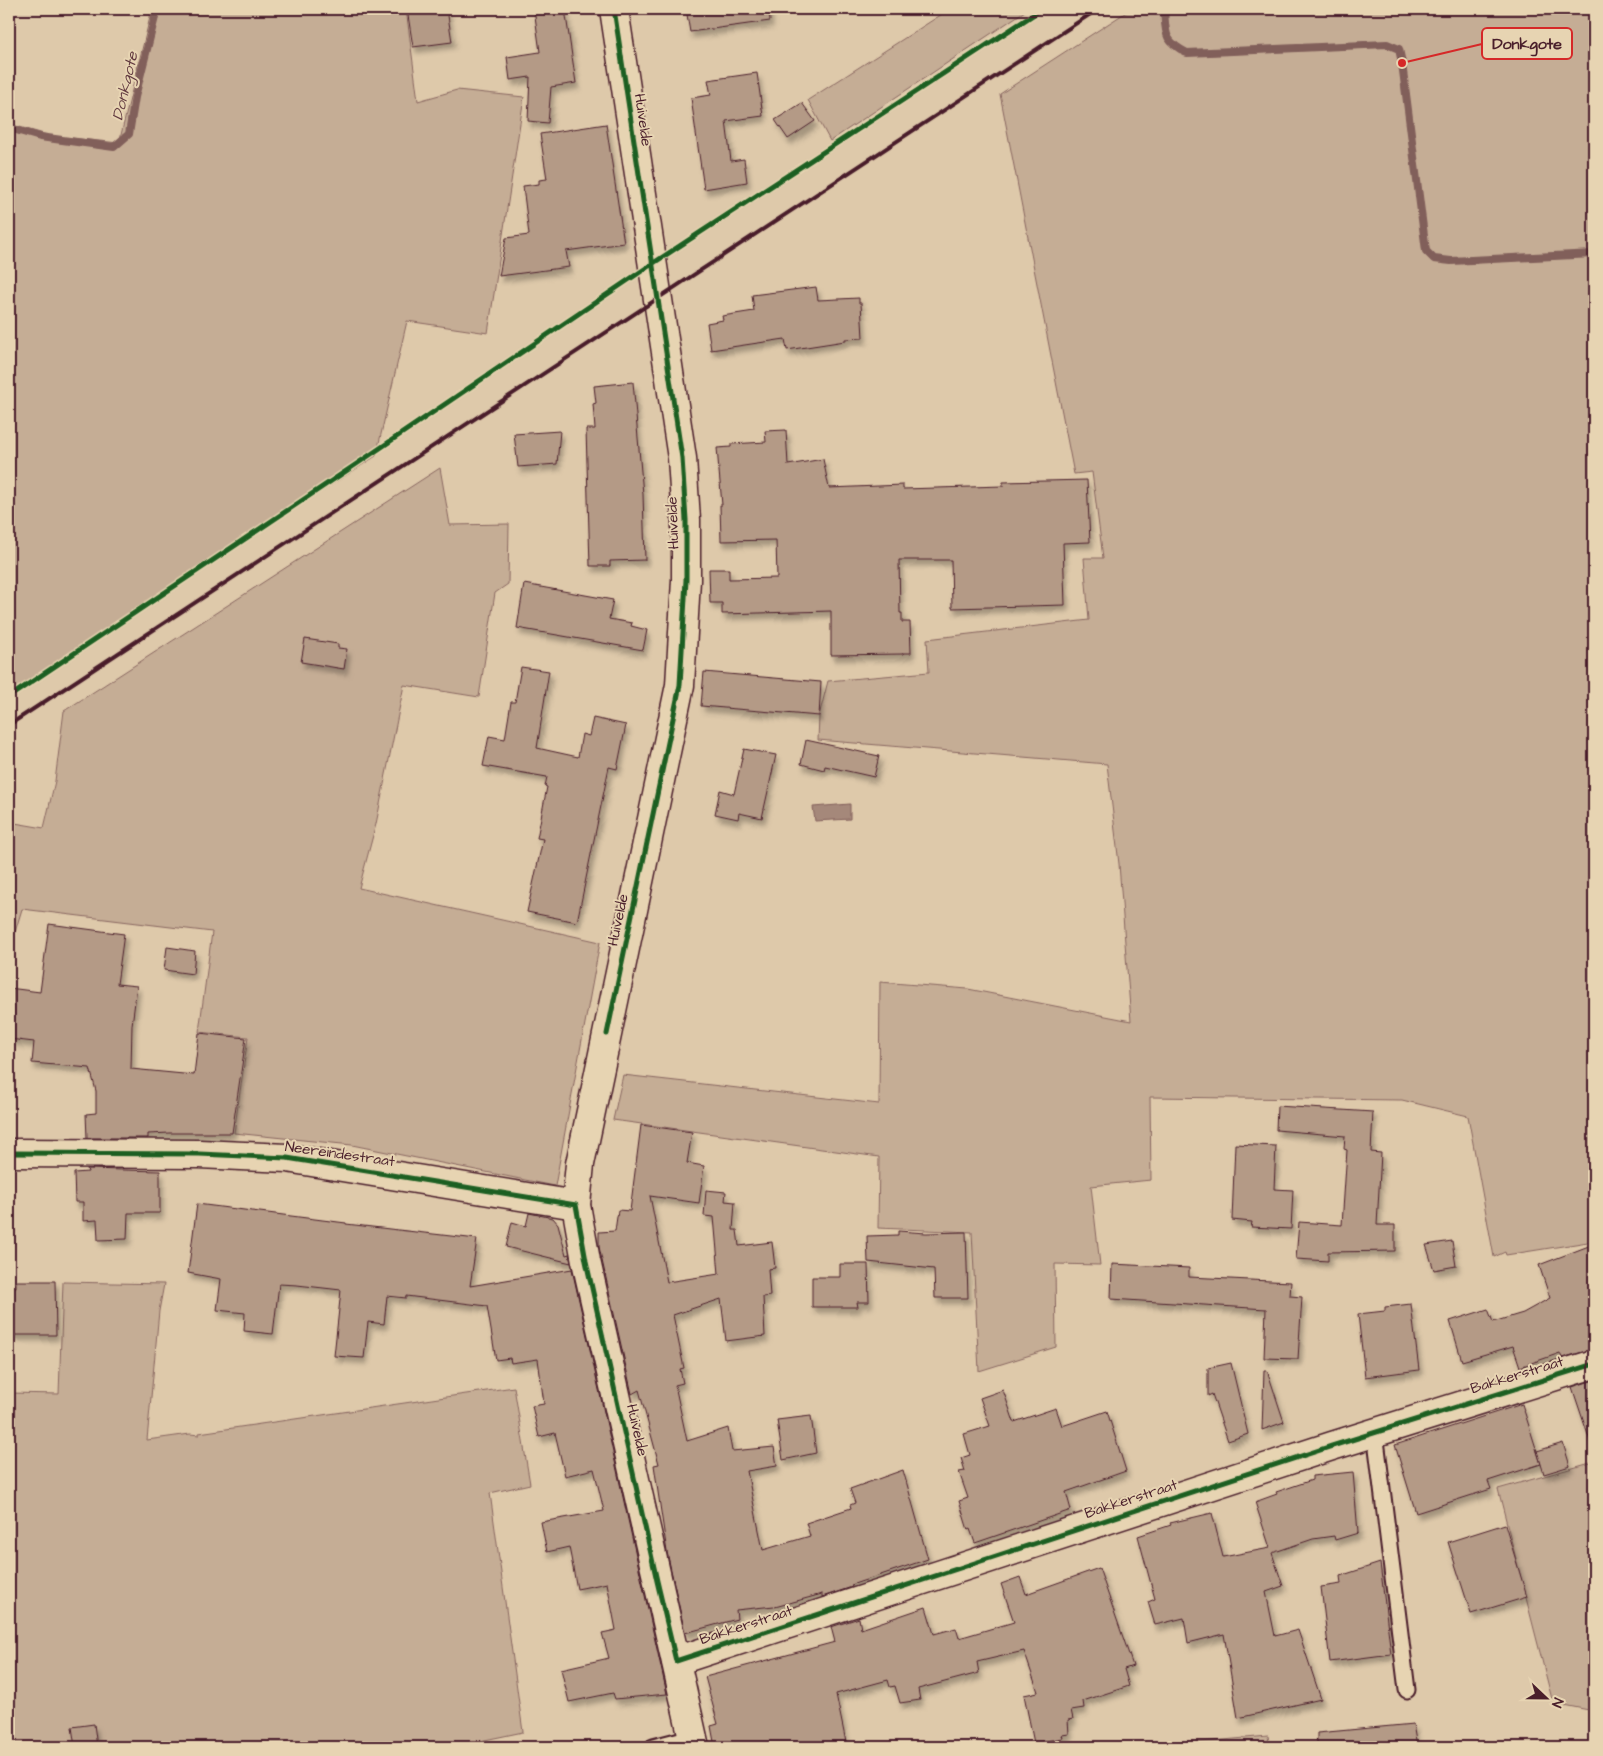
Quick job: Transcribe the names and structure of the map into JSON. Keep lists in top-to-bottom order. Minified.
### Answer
{"streets":{"street":["Huivelde","Neereindestraat","Bakkerstraat"]},"crossings":[["Huivelde","Neereindestraat"],["Huivelde","Bakkerstraat"]],"water":["Donkgote"],"places":["Donkgote"],"north":"right"}
